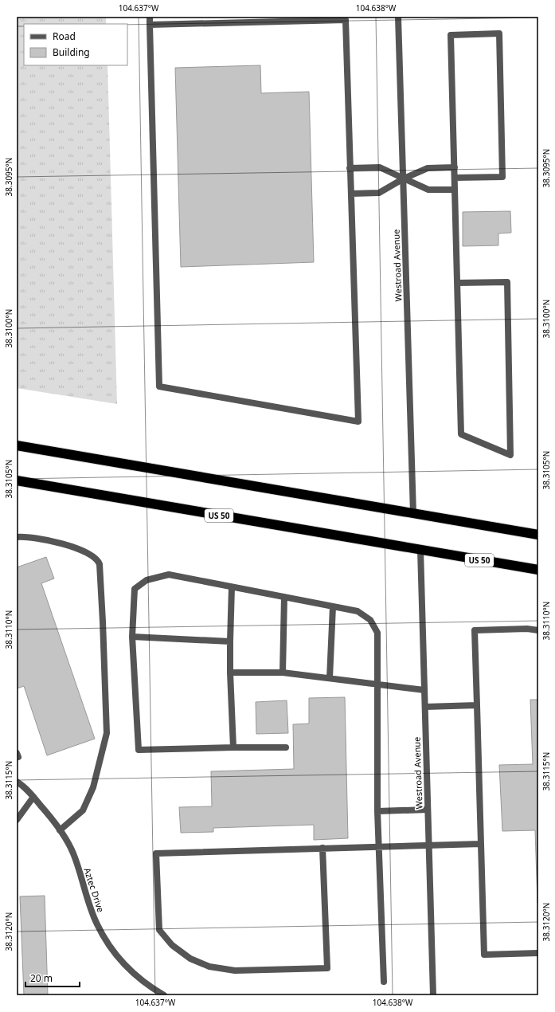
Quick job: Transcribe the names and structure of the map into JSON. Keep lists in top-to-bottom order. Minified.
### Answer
{"streets":{"highway":["US 50"],"street":["Westroad Avenue","Aztec Drive"]},"crossings":[["Westroad Avenue","US 50"]],"legend":["Road","Building"],"scale_bar":"20 m","coordinates":["104.637°W","104.638°W","38.3095°N","38.3100°N","38.3105°N","38.3110°N","38.3115°N","38.3120°N"]}
